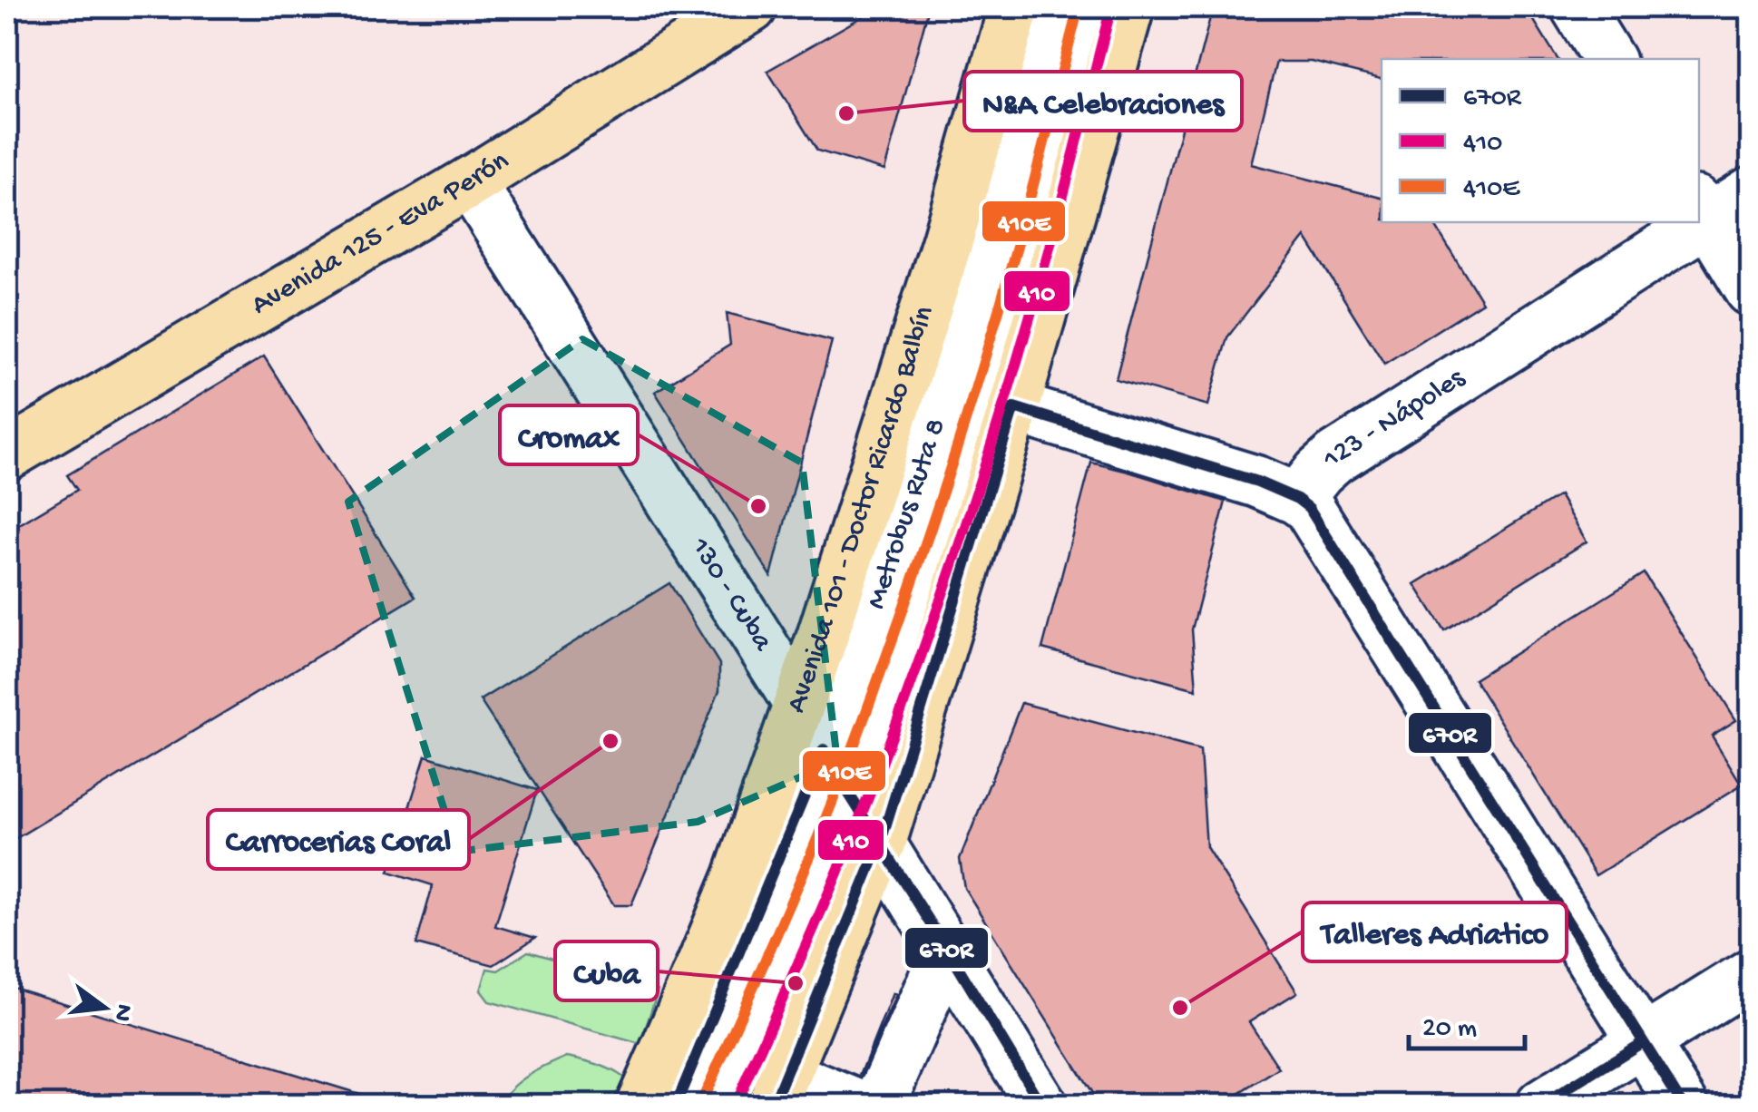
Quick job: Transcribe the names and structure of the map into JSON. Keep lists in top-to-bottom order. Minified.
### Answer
{"streets":{"main road":["Avenida 125 - Eva Perón","Avenida 101 - Doctor Ricardo Balbín"],"street":["123 - Nápoles","Metrobus Ruta 8","130 - Cuba"]},"crossings":[["Avenida 125 - Eva Perón","130 - Cuba"],["Avenida 101 - Doctor Ricardo Balbín","130 - Cuba"],["Metrobus Ruta 8","130 - Cuba"]],"places":["N&A Celebraciones","Cromax","Carrocerias Coral","Cuba","Talleres Adriatico"],"lines":["transit line 410E","transit line 410","transit line 670R"],"legend":["670R","410","410E"],"scale_bar":"20 m","north":"right"}
